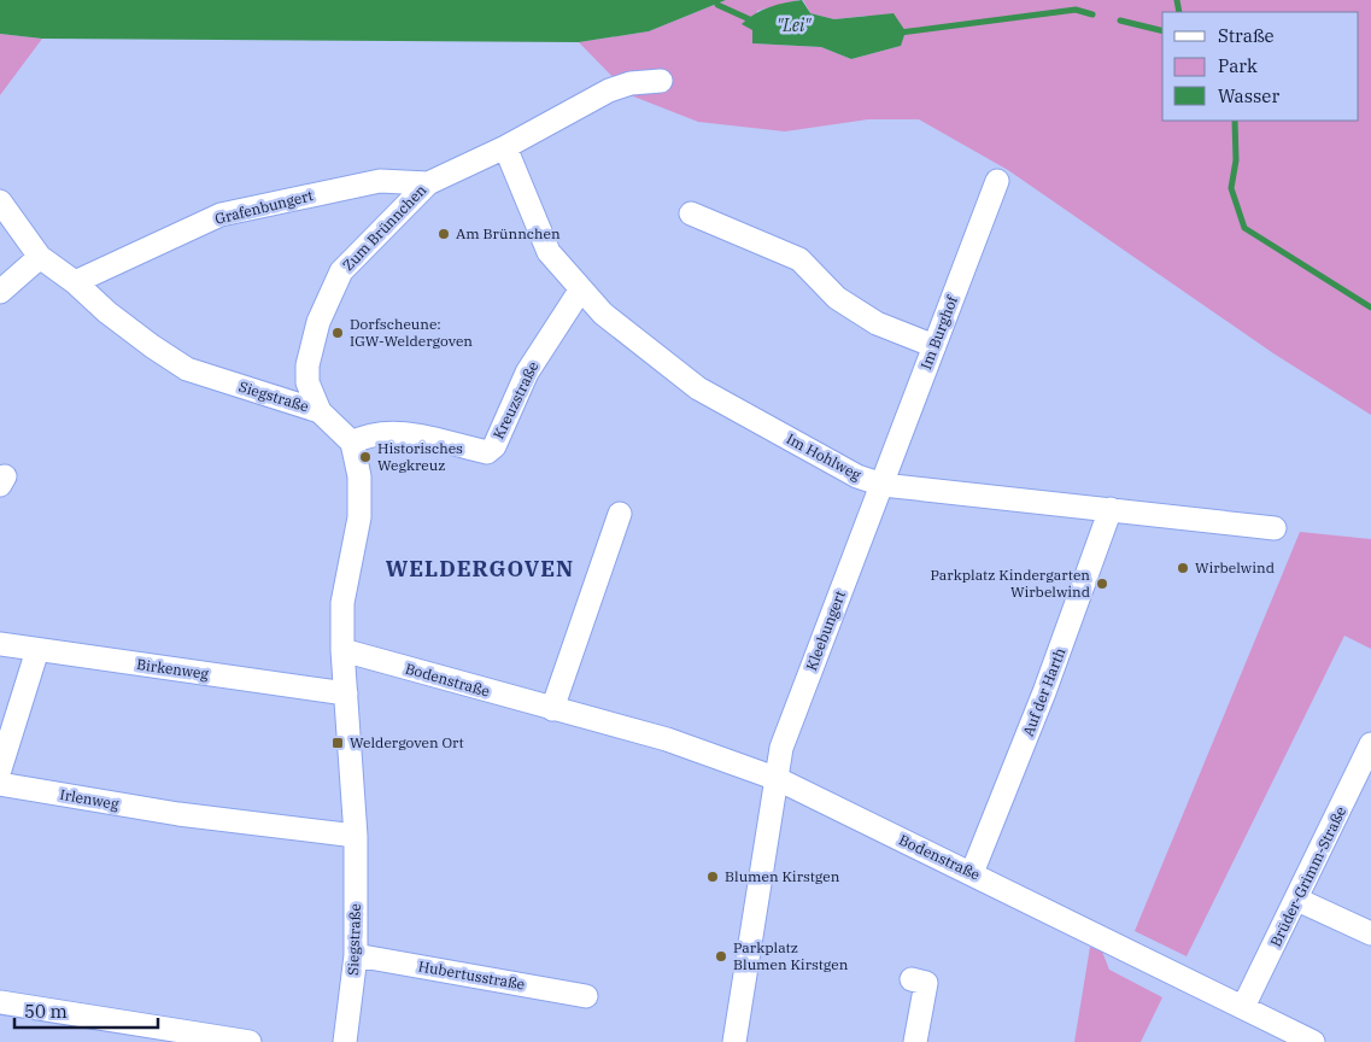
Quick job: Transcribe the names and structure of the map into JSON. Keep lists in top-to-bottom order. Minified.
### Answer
{"streets":{"street":["Grafenbungert","Zum Brünnchen","Im Burghof","Siegstraße","Kreuzstraße","Im Hohlweg","Kleebungert","Birkenweg","Bodenstraße","Auf der Harth","Irlenweg","Brüder-Grimm-Straße","Hubertusstraße"]},"crossings":[["Grafenbungert","Zum Brünnchen"],["Grafenbungert","Siegstraße"],["Zum Brünnchen","Siegstraße"],["Zum Brünnchen","Im Hohlweg"],["Im Burghof","Im Hohlweg"],["Im Burghof","Kleebungert"],["Siegstraße","Kreuzstraße"],["Siegstraße","Birkenweg"],["Siegstraße","Bodenstraße"],["Siegstraße","Irlenweg"],["Siegstraße","Hubertusstraße"],["Kreuzstraße","Im Hohlweg"],["Im Hohlweg","Kleebungert"],["Im Hohlweg","Auf der Harth"],["Kleebungert","Bodenstraße"],["Bodenstraße","Auf der Harth"],["Bodenstraße","Brüder-Grimm-Straße"]],"districts":["WELDERGOVEN"],"water":["\"Lei\""],"places":{"other":["Am Brünnchen","Dorfscheune: IGW-Weldergoven","Historisches Wegkreuz","Wirbelwind","Parkplatz Kindergarten Wirbelwind","Blumen Kirstgen","Parkplatz Blumen Kirstgen"],"transit":["Weldergoven Ort"]},"legend":["Straße","Park","Wasser"],"scale_bar":"50 m"}
